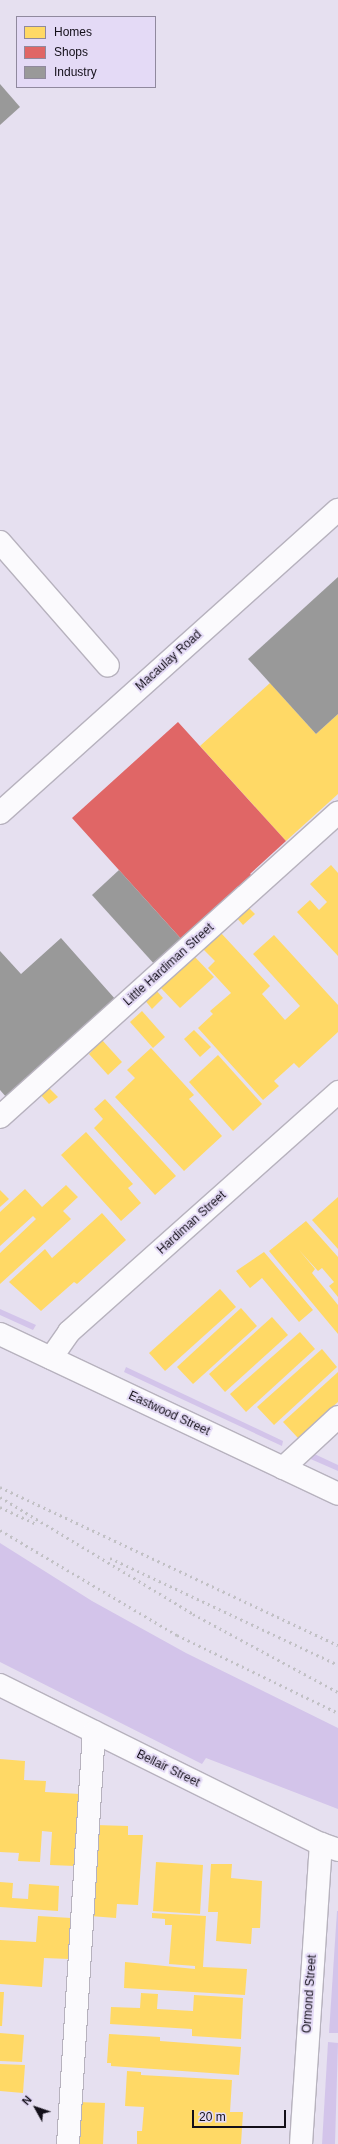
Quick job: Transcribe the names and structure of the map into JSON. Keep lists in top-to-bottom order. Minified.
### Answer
{"streets":{"street":["Macaulay Road","Little Hardiman Street","Hardiman Street","Eastwood Street","Bellair Street","Ormond Street"]},"crossings":[["Hardiman Street","Eastwood Street"],["Bellair Street","Ormond Street"]],"legend":["Homes","Shops","Industry"],"scale_bar":"20 m","north":"top left"}
